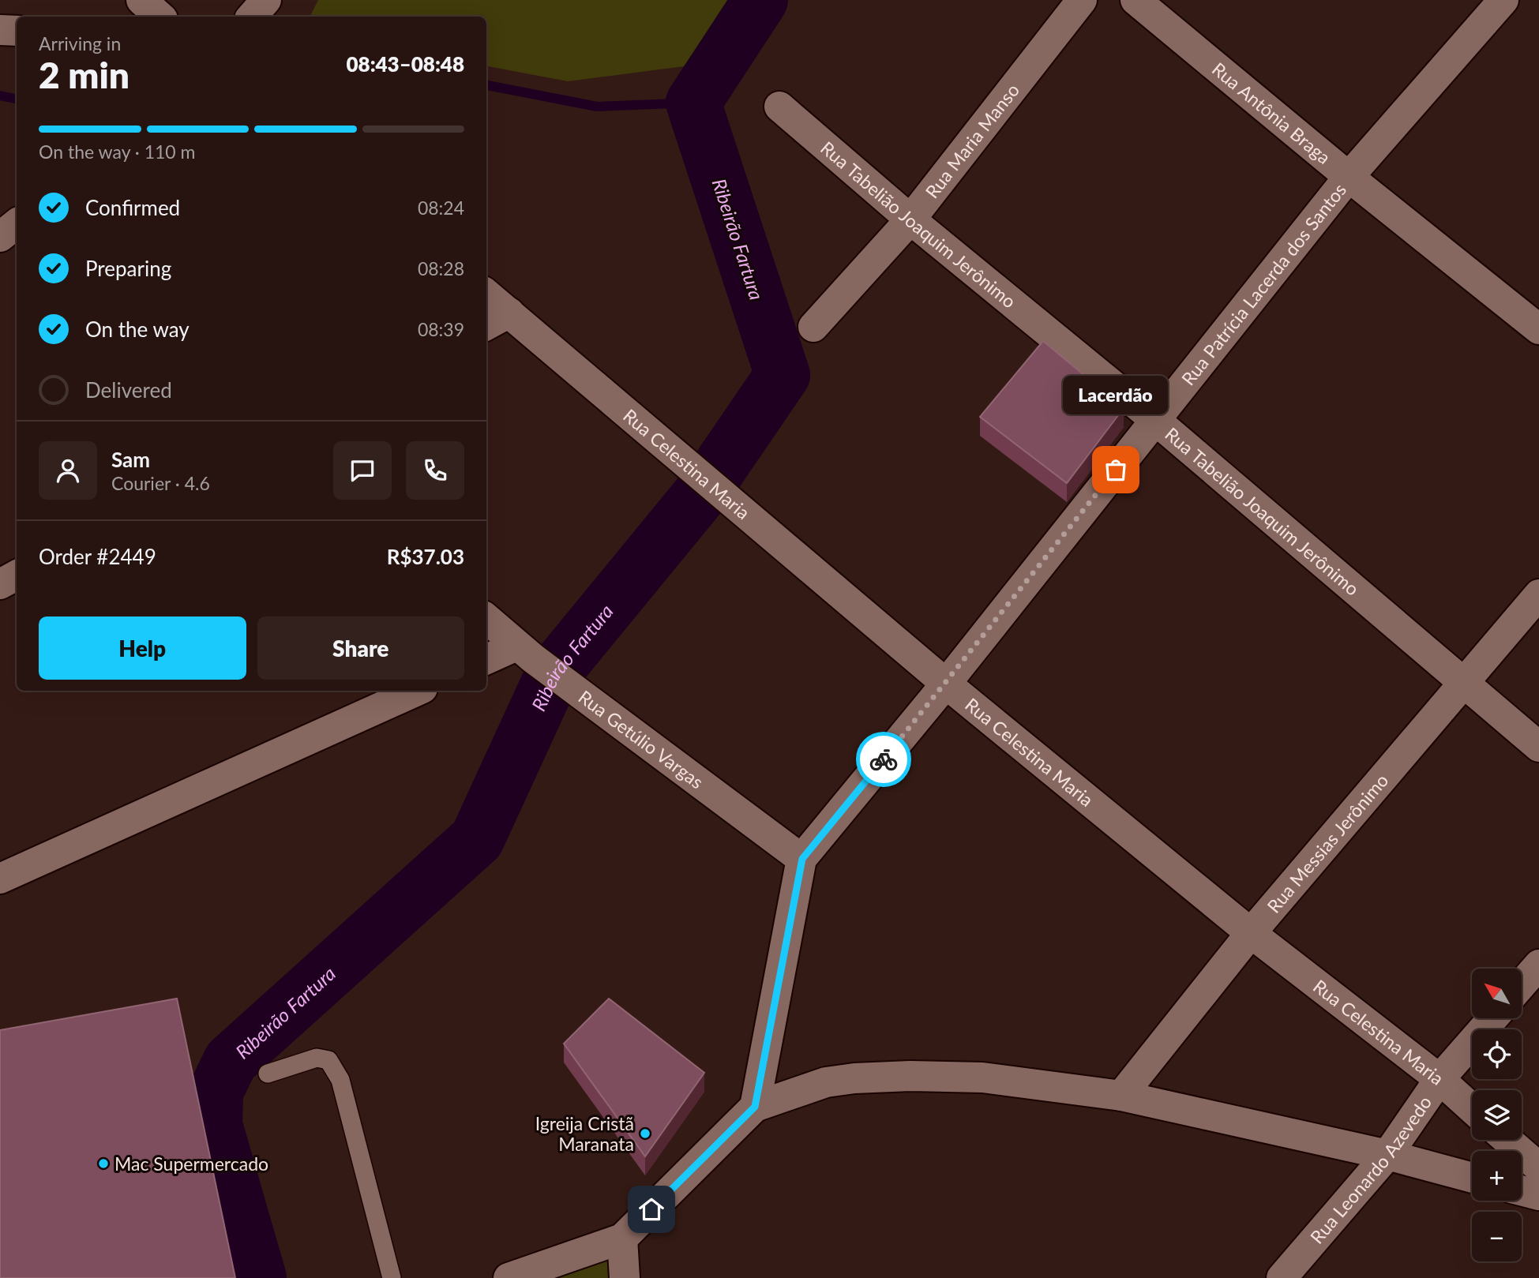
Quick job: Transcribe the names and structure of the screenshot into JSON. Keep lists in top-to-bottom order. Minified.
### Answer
{"streets":{"street":["Rua Antônia Braga","Rua Maria Manso","Rua Tabelião Joaquim Jerônimo","Rua Patrícia Lacerda dos Santos","Rua Celestina Maria","Rua Getúlio Vargas","Rua Messias Jerônimo","Rua Leonardo Azevedo"]},"crossings":[["Rua Antônia Braga","Rua Patrícia Lacerda dos Santos"],["Rua Maria Manso","Rua Tabelião Joaquim Jerônimo"],["Rua Tabelião Joaquim Jerônimo","Rua Patrícia Lacerda dos Santos"],["Rua Tabelião Joaquim Jerônimo","Rua Messias Jerônimo"],["Rua Patrícia Lacerda dos Santos","Rua Celestina Maria"],["Rua Patrícia Lacerda dos Santos","Rua Getúlio Vargas"],["Rua Celestina Maria","Rua Messias Jerônimo"],["Rua Celestina Maria","Rua Leonardo Azevedo"]],"water":["Ribeirão Fartura"],"places":["Lacerdão","Igreija Cristã Maranata","Mac Supermercado"],"north":"top left","page":{"heading":["2 min","Arriving in","08:43–08:48"],"panel":["Sam","Courier · 4.6","Order #2449","R$37.03"],"bar":"On the way · 110 m","list":[["Confirmed","08:24"],["Preparing","08:28"],["On the way","08:39"],"Delivered"],"bubble":"Lacerdão","buttons":["Help","Share"],"map_buttons":["+","−"]}}
